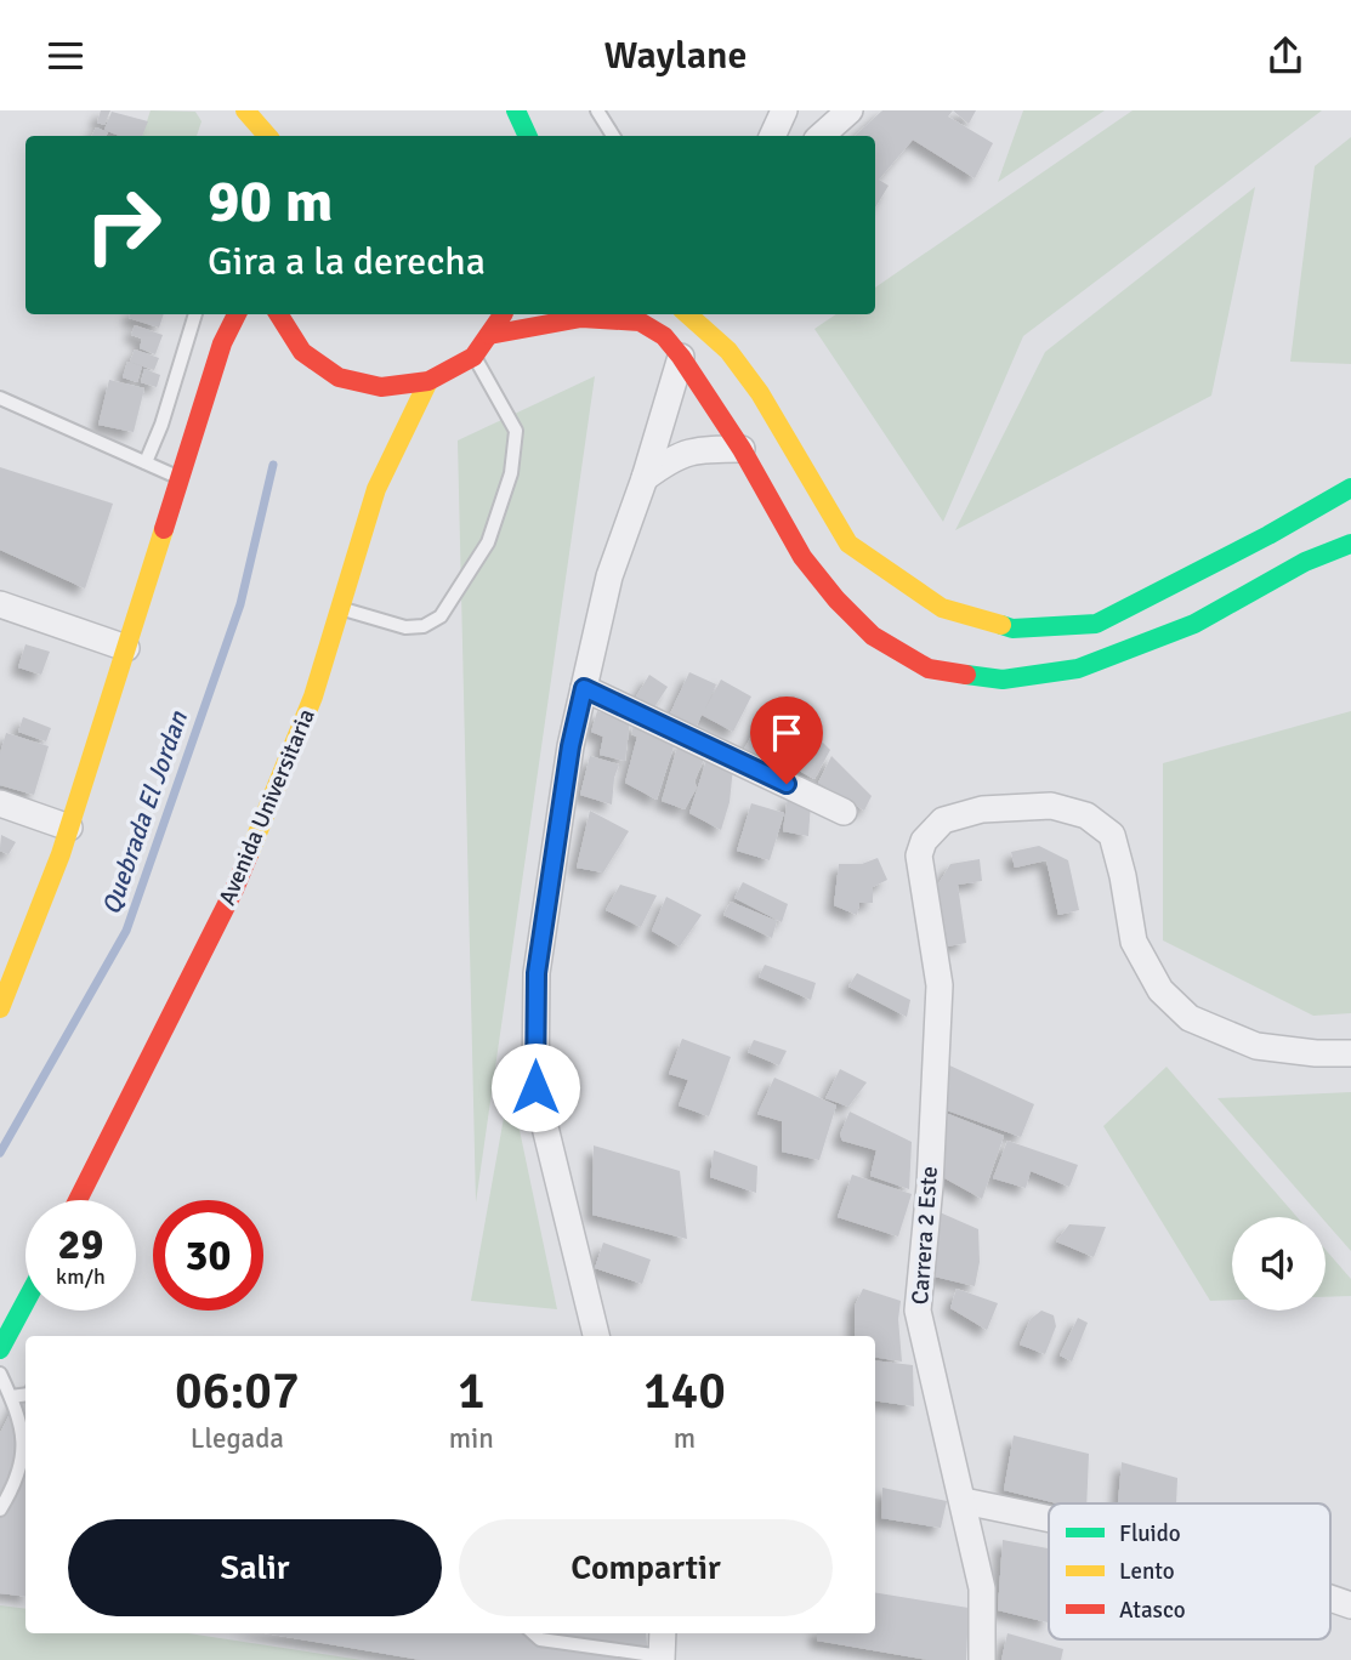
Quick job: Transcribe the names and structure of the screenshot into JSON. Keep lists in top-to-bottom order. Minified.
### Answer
{"streets":{"main road":["Avenida Universitaria"],"street":["Carrera 2 Este"]},"water":["Quebrada El Jordan"],"legend":["Fluido","Lento","Atasco"],"page":{"header":"Waylane","turn":["90 m","Gira a la derecha"],"speed":"29 km/h","limit":"30","eta":["06:07","Llegada","1","min","140","m"],"buttons":["Salir","Compartir"]}}
